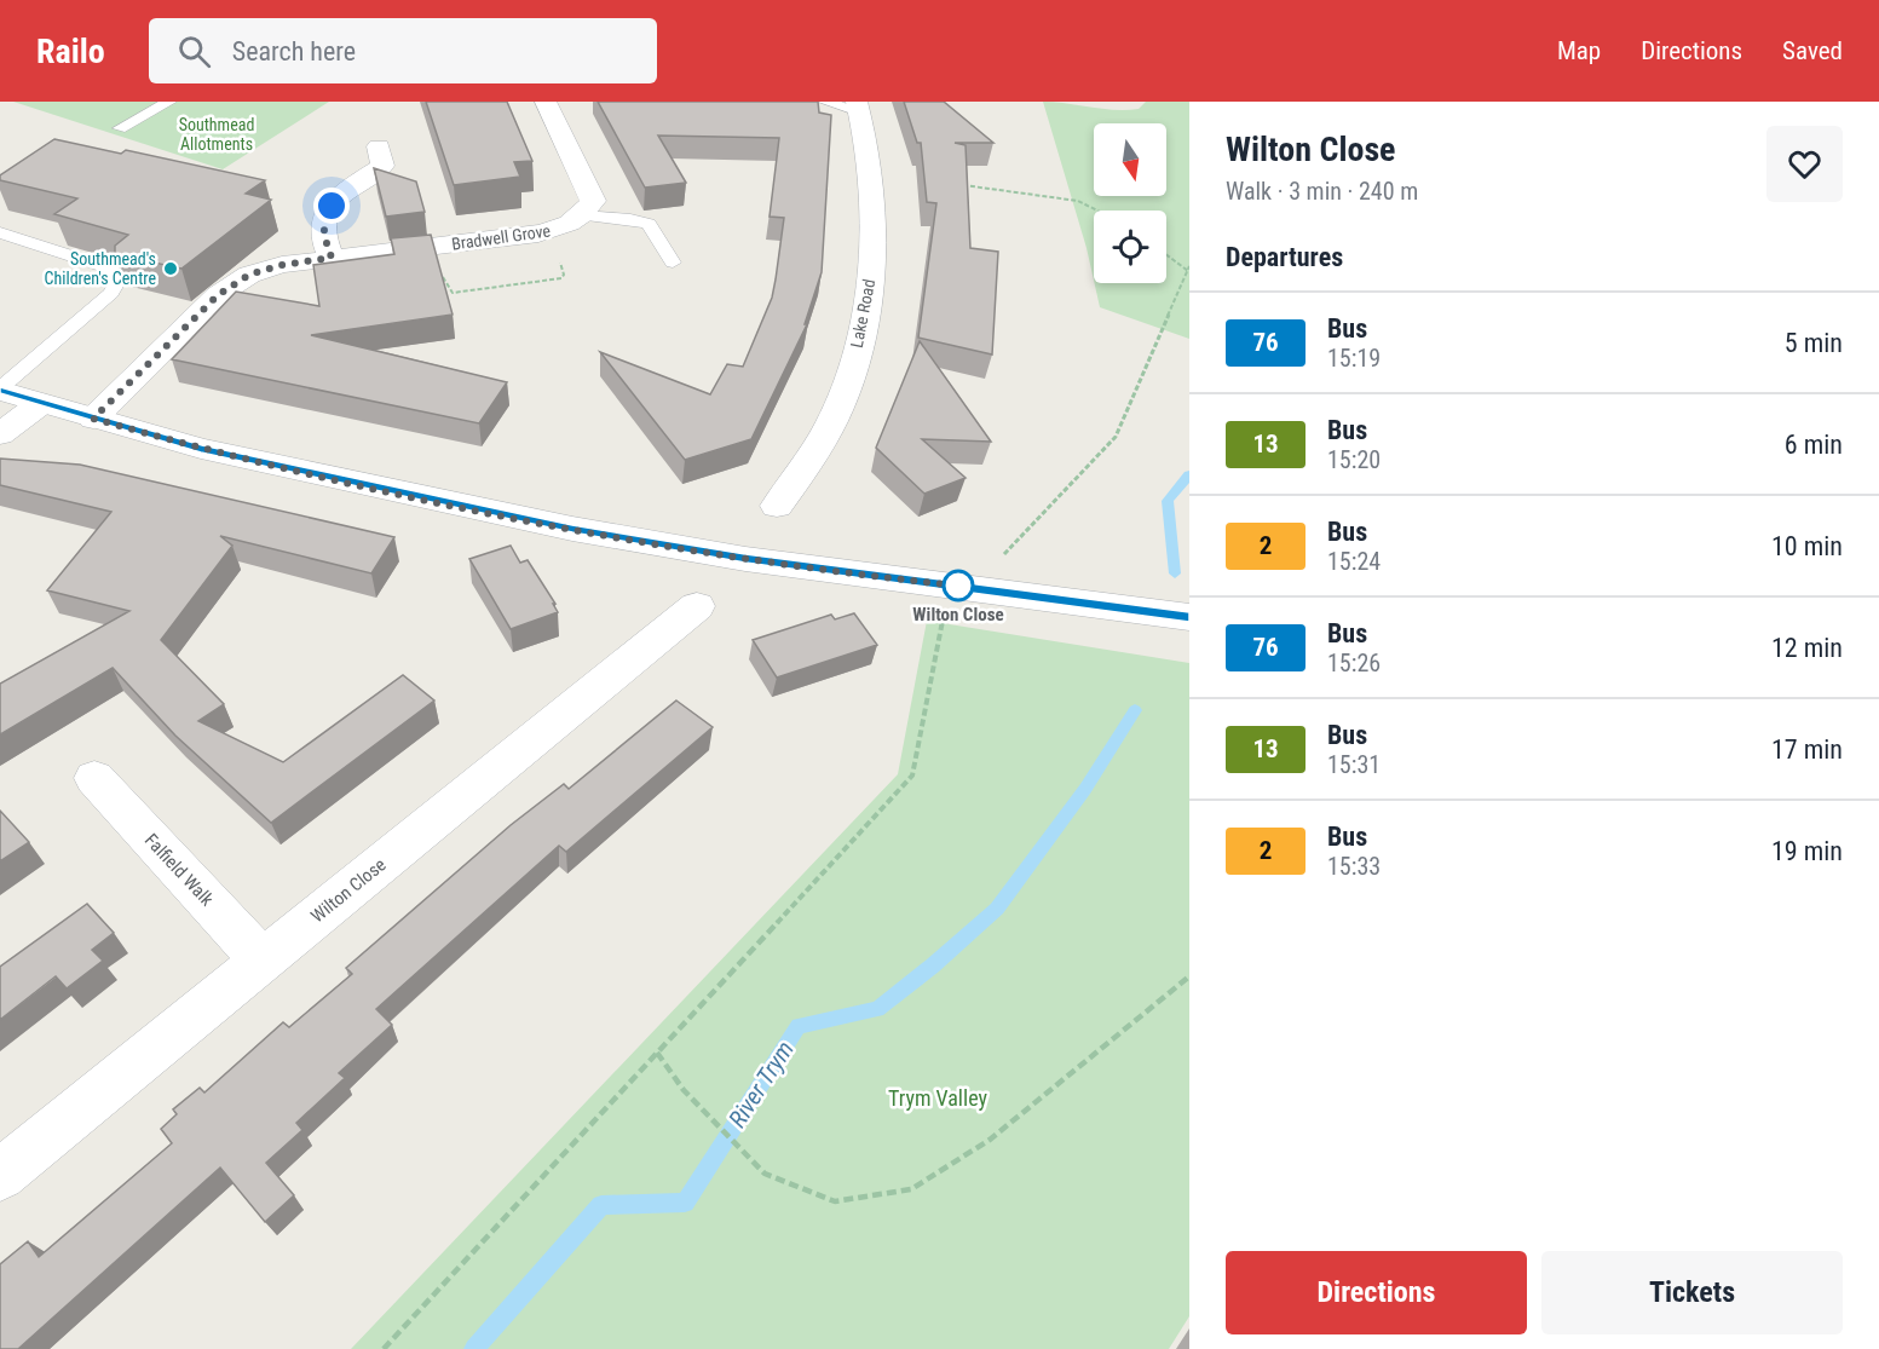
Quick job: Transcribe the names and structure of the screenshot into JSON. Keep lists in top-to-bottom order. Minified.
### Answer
{"streets":{"street":["Bradwell Grove","Lake Road","Falfield Walk","Wilton Close"]},"crossings":[["Falfield Walk","Wilton Close"]],"water":["River Trym"],"parks":["Southmead Allotments","Trym Valley"],"places":["Southmead's Children's Centre","Wilton Close"],"lines":["bus line 76"],"north":"bottom","page":{"header":"Railo","search":"Search here","nav":["Map","Directions","Saved"],"heading":[["Wilton Close","Walk · 3 min · 240 m"],"Departures"],"list":[{"mark":"76","name":"Bus","note":"15:19","value":"5 min"},{"mark":"13","name":"Bus","note":"15:20","value":"6 min"},{"mark":"2","name":"Bus","note":"15:24","value":"10 min"},{"mark":"76","name":"Bus","note":"15:26","value":"12 min"},{"mark":"13","name":"Bus","note":"15:31","value":"17 min"},{"mark":"2","name":"Bus","note":"15:33","value":"19 min"}],"buttons":["Directions","Tickets"]}}
